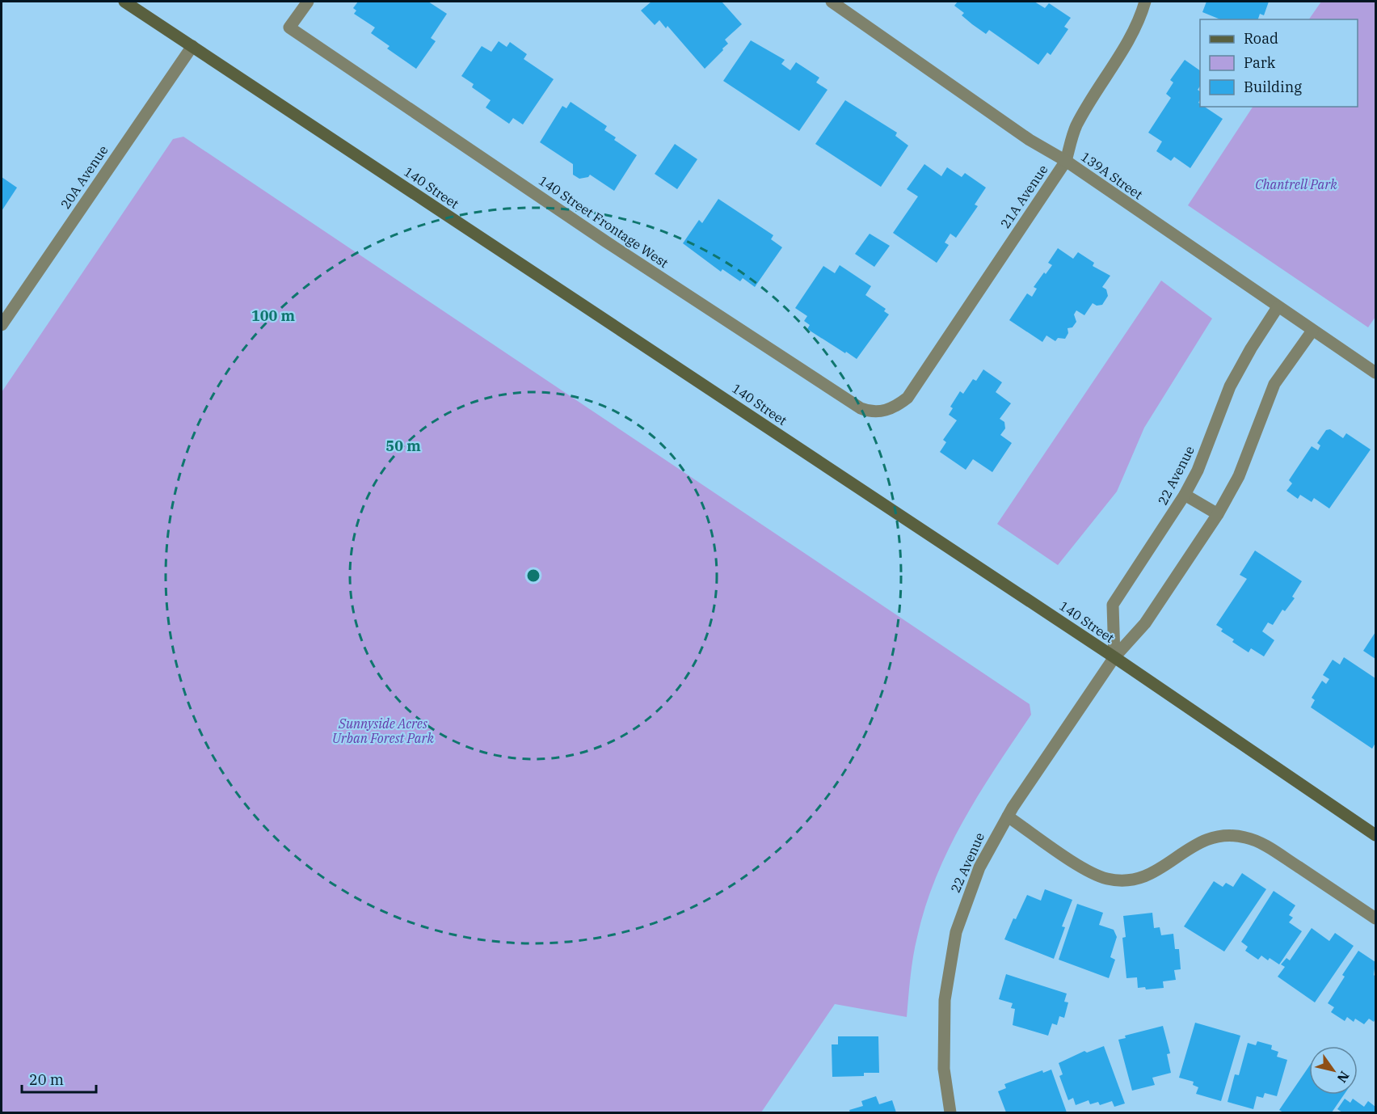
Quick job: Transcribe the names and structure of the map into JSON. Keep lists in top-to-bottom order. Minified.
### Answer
{"streets":{"main road":["140 Street"],"street":["139A Street","20A Avenue","21A Avenue","140 Street Frontage West","22 Avenue"]},"crossings":[["139A Street","21A Avenue"],["139A Street","22 Avenue"],["20A Avenue","140 Street"],["140 Street","22 Avenue"],["21A Avenue","140 Street Frontage West"]],"parks":["Chantrell Park","Sunnyside Acres Urban Forest Park"],"legend":["Road","Park","Building"],"scale_bar":"20 m","north":"bottom right","rings":["100 m","50 m"]}
